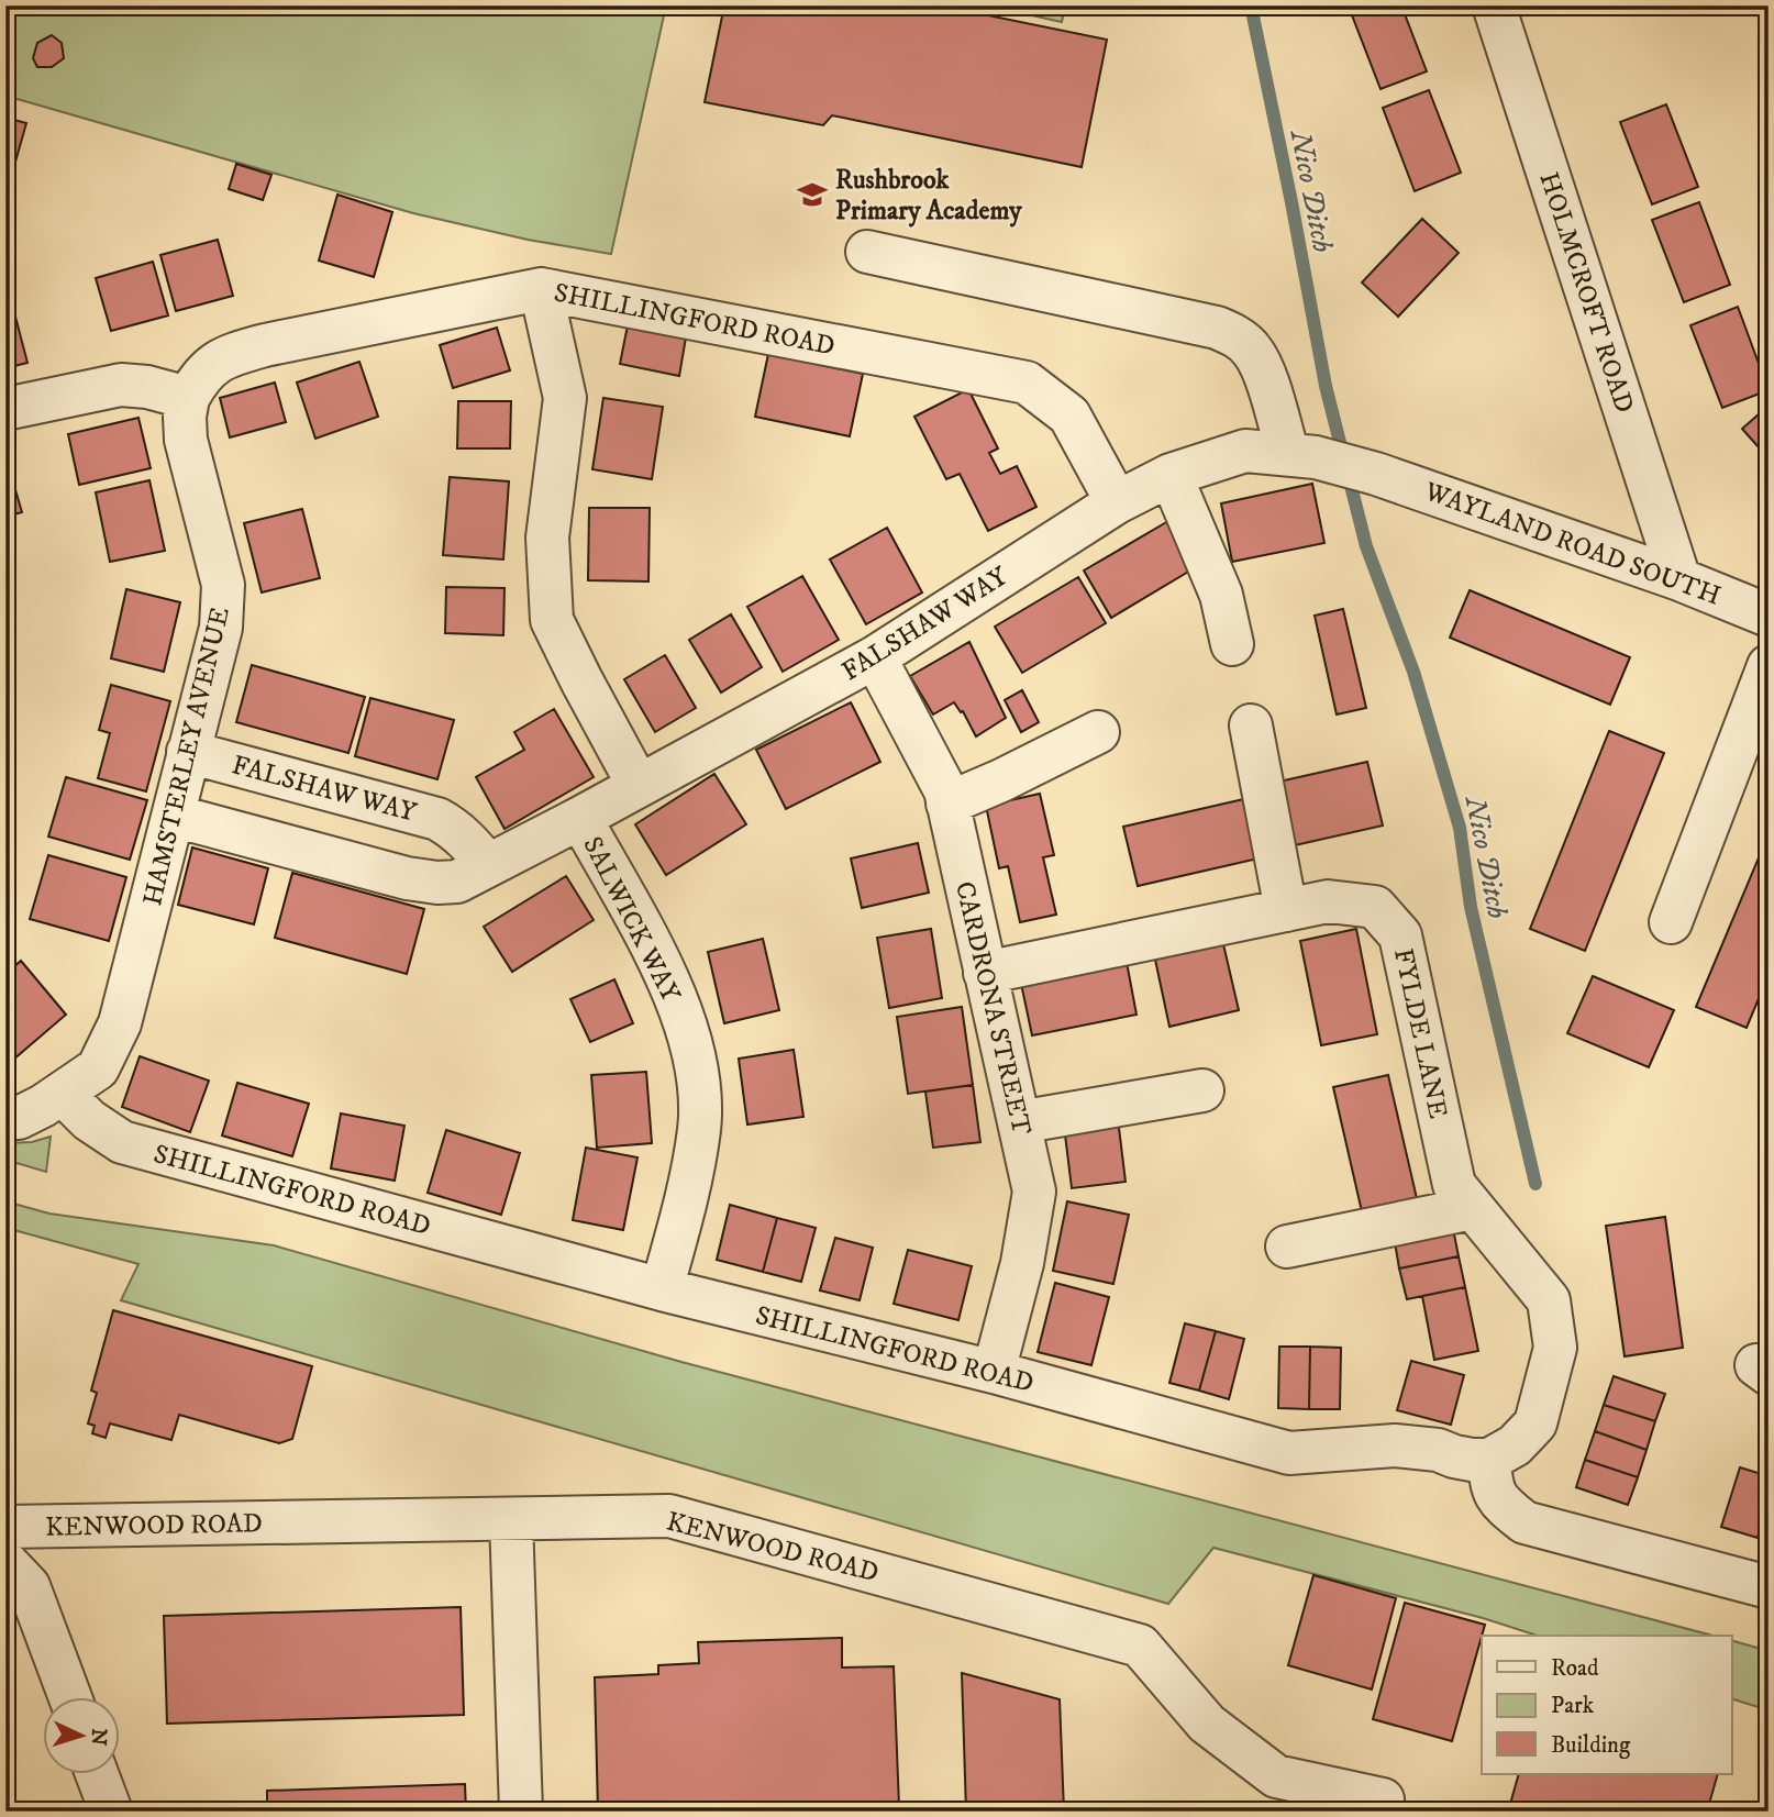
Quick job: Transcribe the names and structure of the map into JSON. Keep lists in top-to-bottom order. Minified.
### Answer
{"streets":{"street":["HOLMCROFT ROAD","SHILLINGFORD ROAD","WAYLAND ROAD SOUTH","FALSHAW WAY","HAMSTERLEY AVENUE","SALWICK WAY","CARDRONA STREET","FYLDE LANE","KENWOOD ROAD"]},"crossings":[["HOLMCROFT ROAD","WAYLAND ROAD SOUTH"],["SHILLINGFORD ROAD","FALSHAW WAY"],["SHILLINGFORD ROAD","HAMSTERLEY AVENUE"],["SHILLINGFORD ROAD","SALWICK WAY"],["SHILLINGFORD ROAD","CARDRONA STREET"],["SHILLINGFORD ROAD","FYLDE LANE"],["WAYLAND ROAD SOUTH","FALSHAW WAY"],["FALSHAW WAY","HAMSTERLEY AVENUE"],["FALSHAW WAY","SALWICK WAY"],["FALSHAW WAY","CARDRONA STREET"],["CARDRONA STREET","FYLDE LANE"]],"water":["Nico Ditch"],"places":{"school or university":["Rushbrook Primary Academy"]},"legend":["Road","Park","Building"],"north":"right"}
